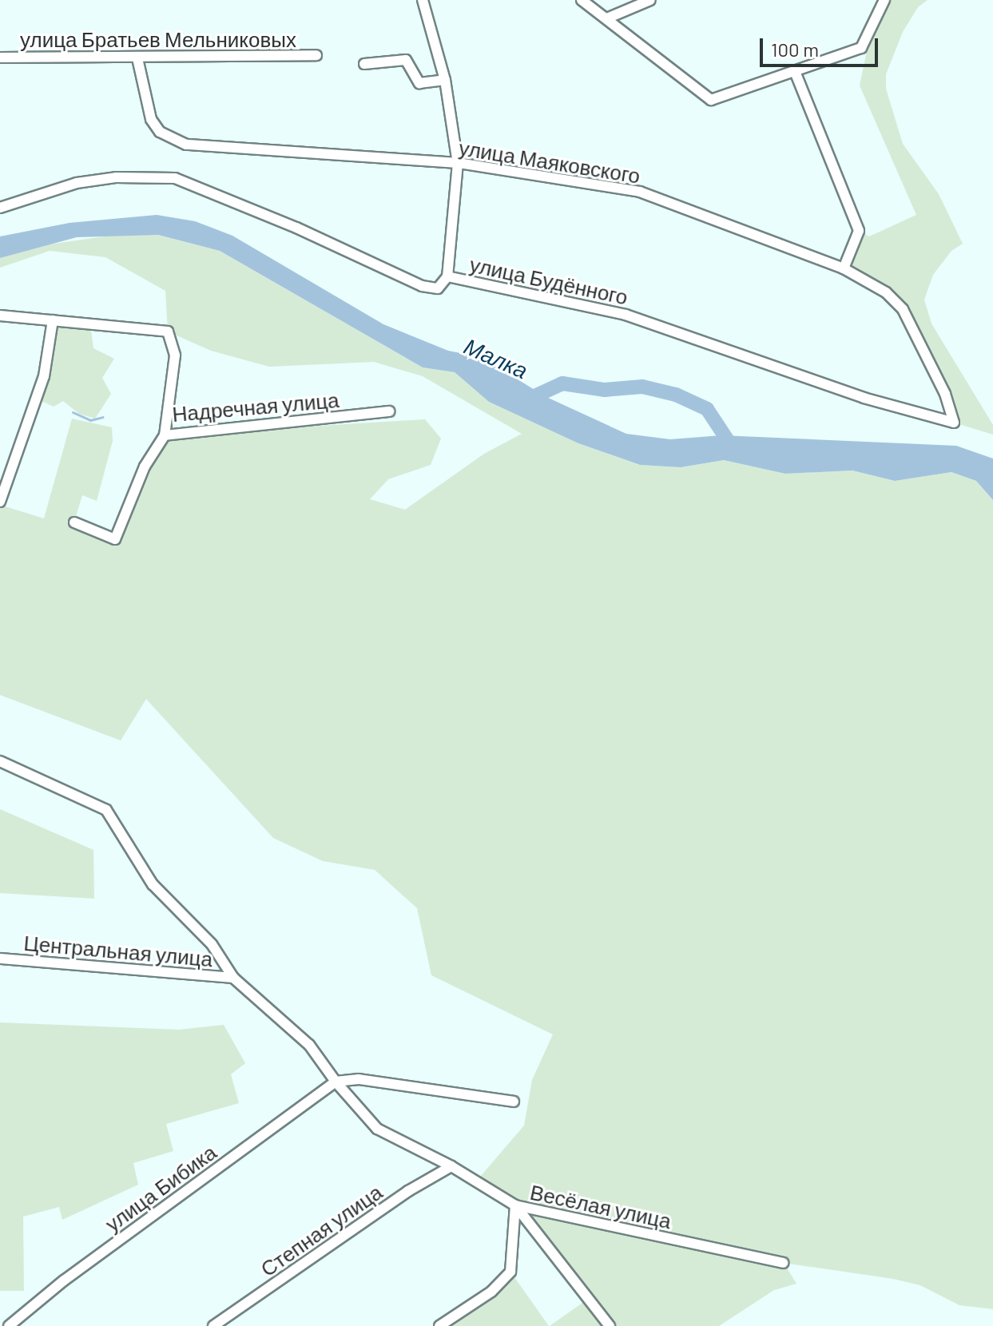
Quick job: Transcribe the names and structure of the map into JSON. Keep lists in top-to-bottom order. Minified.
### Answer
{"streets":{"street":["улица Братьев Мельниковых","улица Маяковского","улица Будённого","Надречная улица","Центральная улица","улица Бибика","Весёлая улица","Степная улица"]},"crossings":[["улица Братьев Мельниковых","улица Маяковского"],["улица Маяковского","улица Будённого"],["Центральная улица","Весёлая улица"],["улица Бибика","Весёлая улица"],["Весёлая улица","Степная улица"]],"water":["Малка"],"scale_bar":"100 m"}
